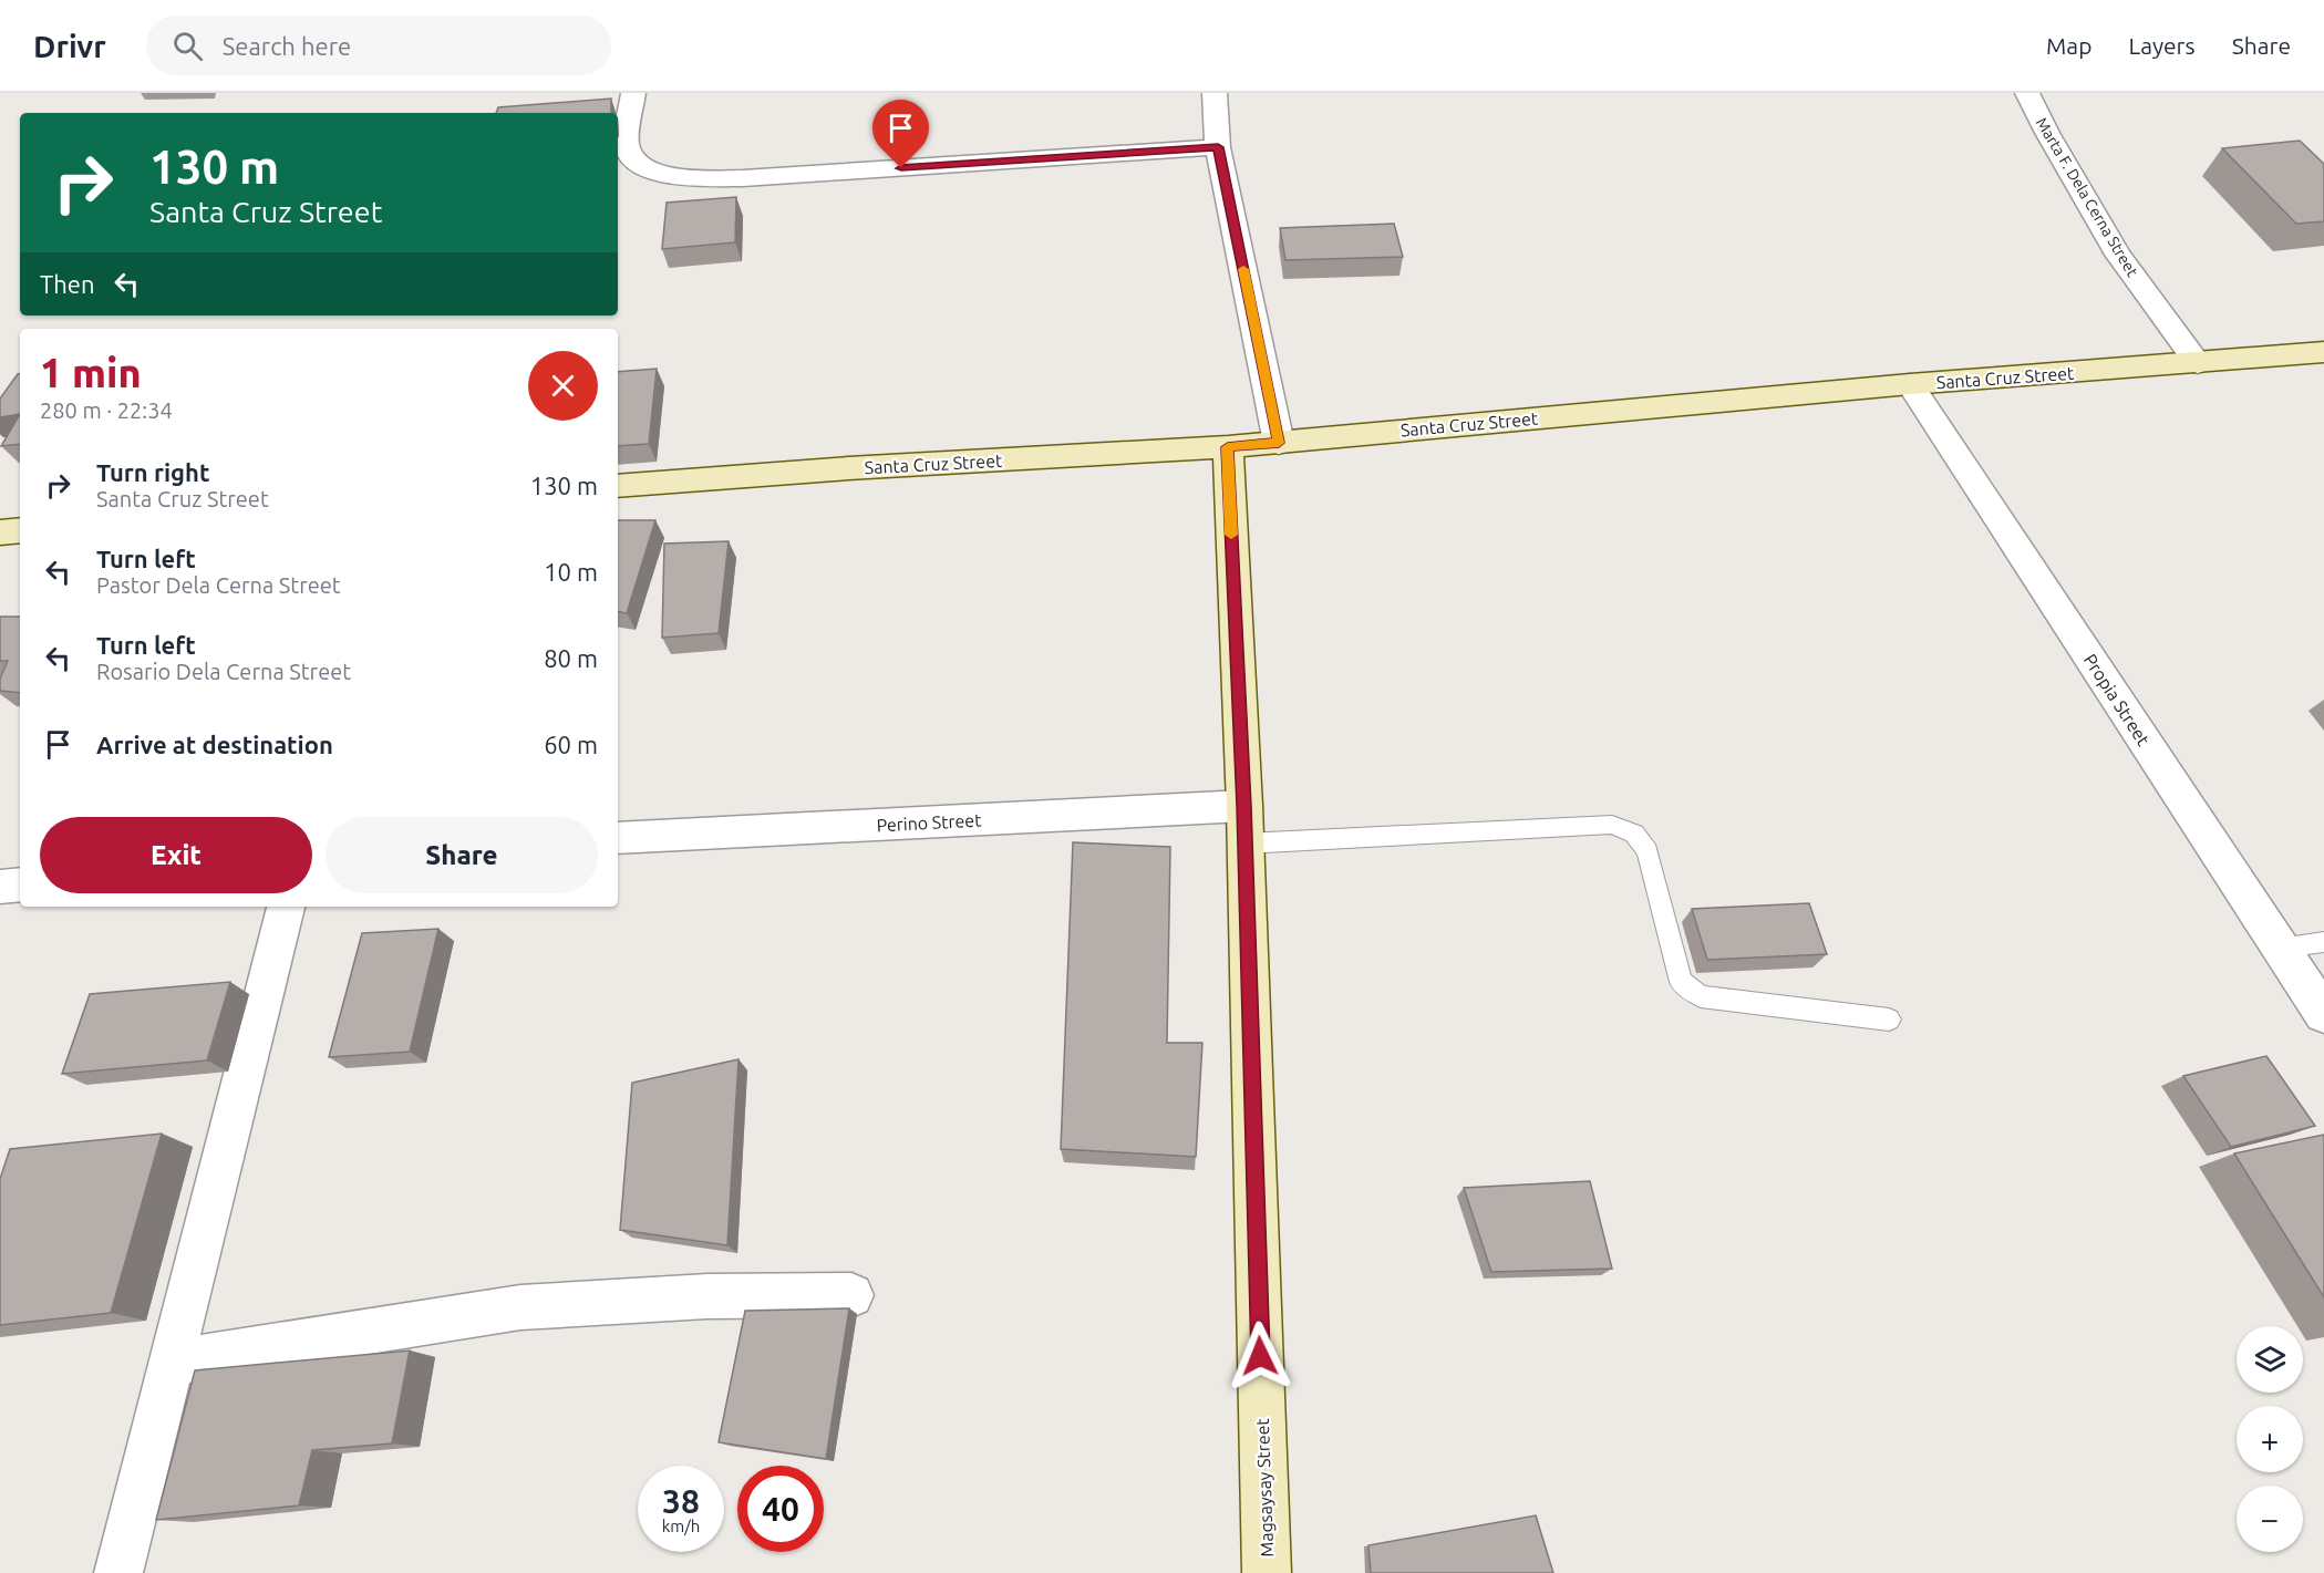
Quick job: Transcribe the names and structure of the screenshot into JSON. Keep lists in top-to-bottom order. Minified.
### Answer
{"streets":{"street":["Marta F. Dela Cerna Street","Santa Cruz Street","Propia Street","Perino Street","Magsaysay Street"]},"crossings":[["Marta F. Dela Cerna Street","Santa Cruz Street"],["Santa Cruz Street","Propia Street"],["Santa Cruz Street","Magsaysay Street"],["Perino Street","Magsaysay Street"]],"page":{"header":"Drivr","search":"Search here","nav":["Map","Layers","Share"],"turn":["130 m","Santa Cruz Street"],"then":"Then","heading":["1 min","280 m · 22:34"],"list":[{"name":"Turn right","note":"Santa Cruz Street","value":"130 m"},{"name":"Turn left","note":"Pastor Dela Cerna Street","value":"10 m"},{"name":"Turn left","note":"Rosario Dela Cerna Street","value":"80 m"},{"name":"Arrive at destination","value":"60 m"}],"buttons":["Exit","Share"],"map_buttons":["+","−"],"speed":"38 km/h","limit":"40"}}
